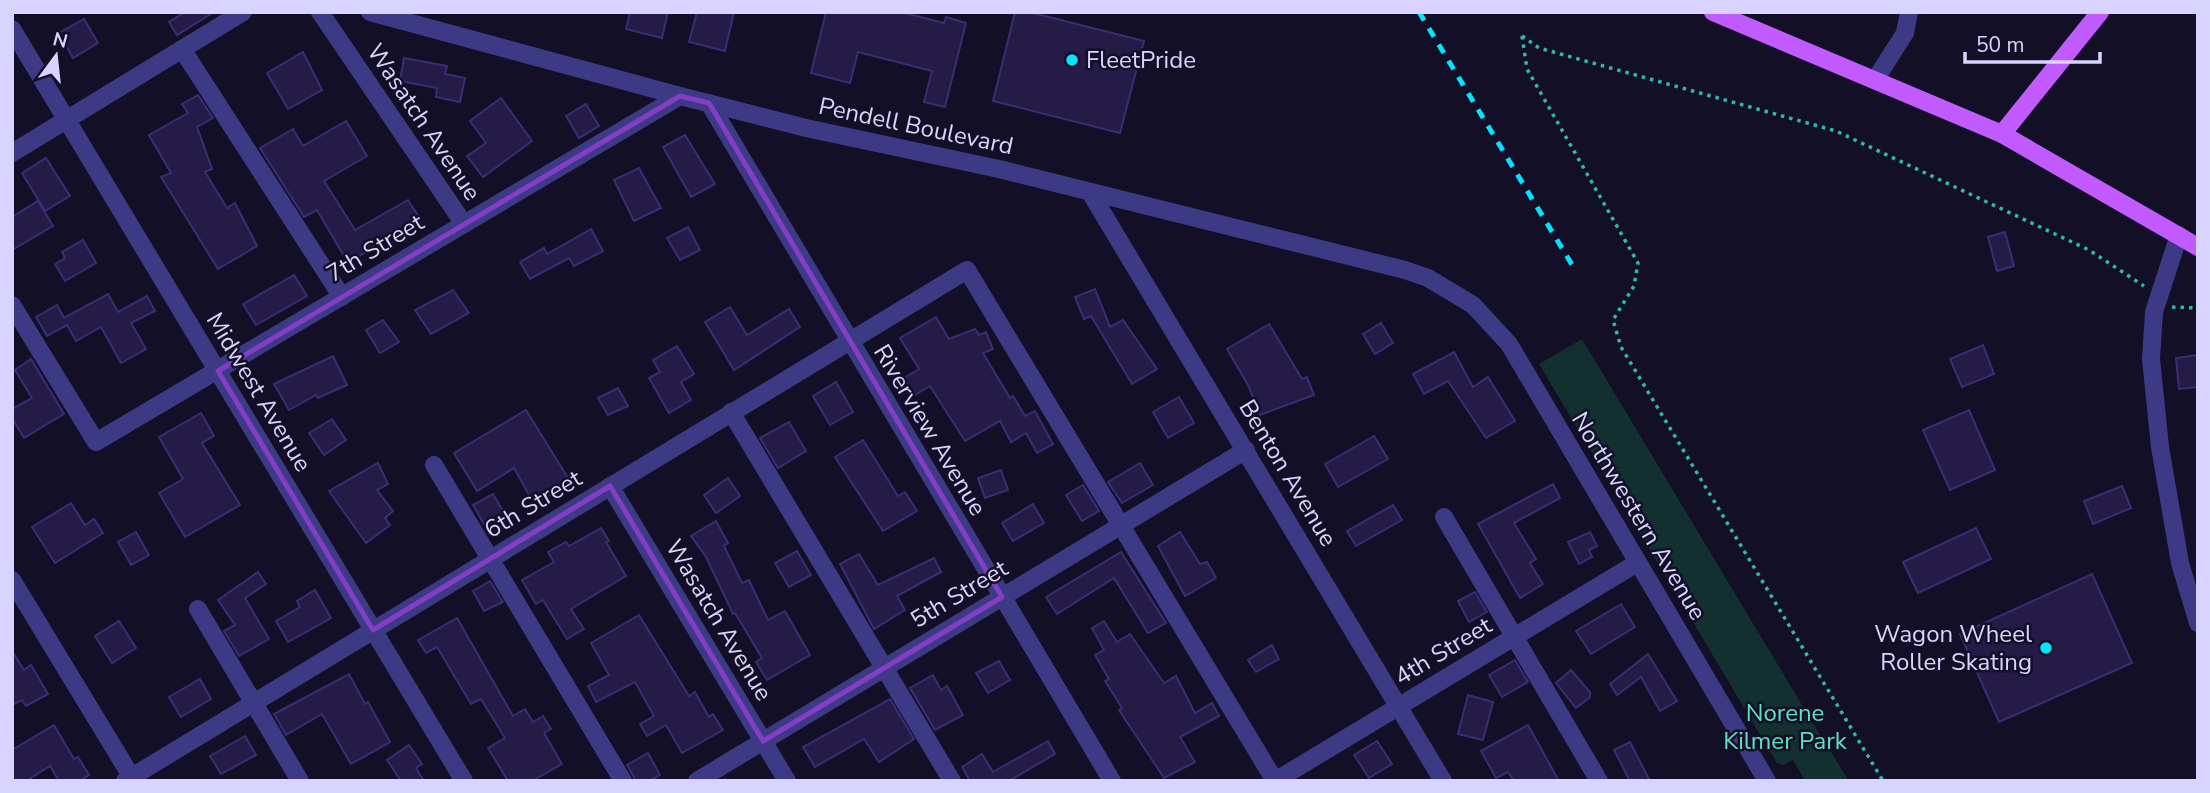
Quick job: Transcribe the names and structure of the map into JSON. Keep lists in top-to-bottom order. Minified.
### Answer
{"streets":{"street":["Wasatch Avenue","Pendell Boulevard","7th Street","Midwest Avenue","Riverview Avenue","Benton Avenue","6th Street","Northwestern Avenue","5th Street","4th Street"]},"crossings":[["Wasatch Avenue","7th Street"],["Wasatch Avenue","6th Street"],["Wasatch Avenue","5th Street"],["Pendell Boulevard","7th Street"],["Pendell Boulevard","Riverview Avenue"],["Pendell Boulevard","Benton Avenue"],["Pendell Boulevard","Northwestern Avenue"],["7th Street","Midwest Avenue"],["Midwest Avenue","6th Street"],["Riverview Avenue","6th Street"],["Riverview Avenue","5th Street"],["Benton Avenue","5th Street"],["Benton Avenue","4th Street"],["6th Street","5th Street"],["Northwestern Avenue","4th Street"]],"parks":["Norene Kilmer Park"],"places":["FleetPride","Wagon Wheel Roller Skating"],"scale_bar":"50 m","north":"top"}
